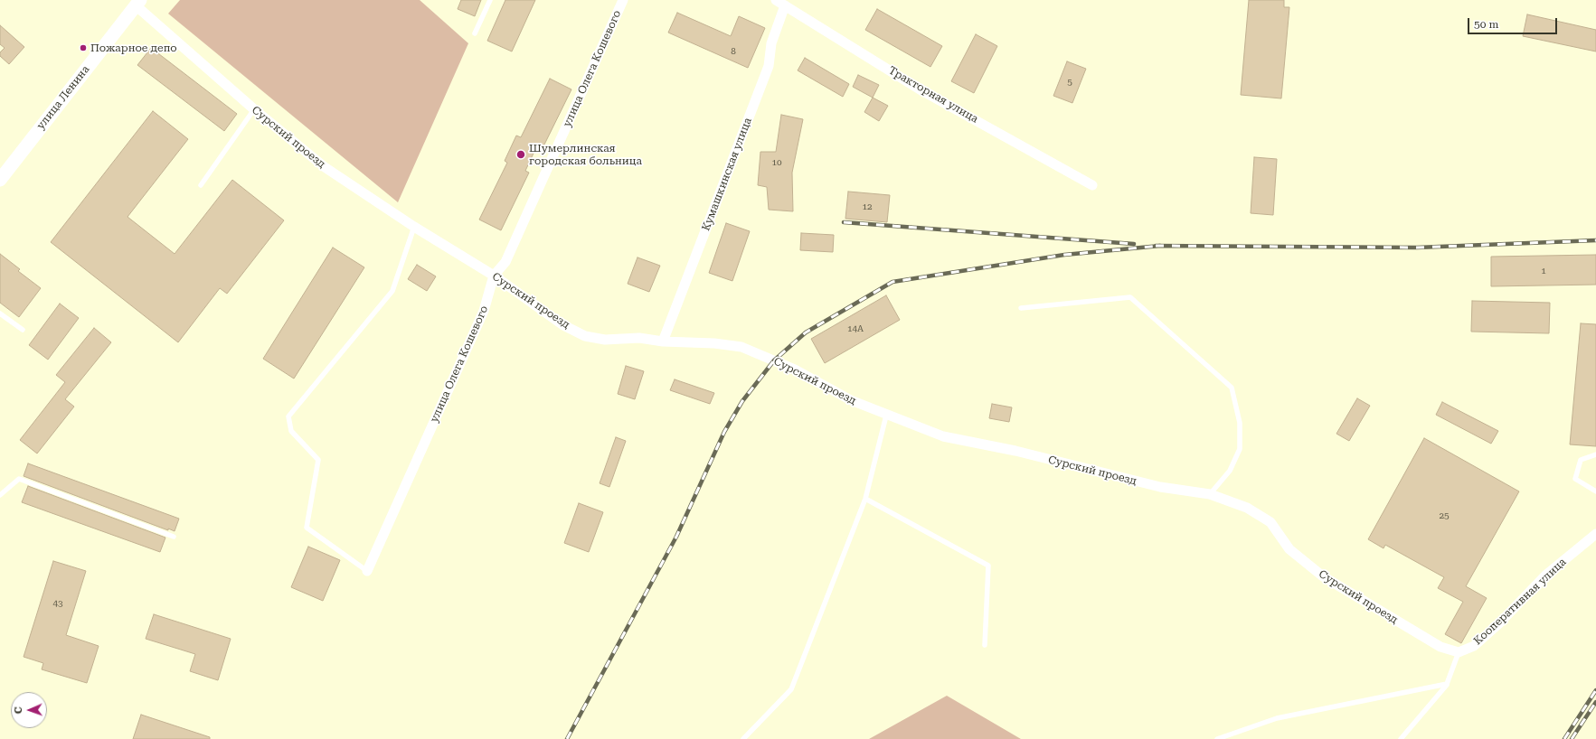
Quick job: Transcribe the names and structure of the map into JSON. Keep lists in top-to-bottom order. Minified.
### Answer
{"streets":{"main road":["улица Ленина"],"street":["улица Олега Кошевого","Тракторная улица","Сурский проезд","Кумашкинская улица","Кооперативная улица"]},"crossings":[["улица Олега Кошевого","Сурский проезд"],["Тракторная улица","Кумашкинская улица"],["улица Ленина","Сурский проезд"],["Сурский проезд","Кумашкинская улица"],["Сурский проезд","Кооперативная улица"]],"places":["Пожарное депо","Шумерлинская городская больница"],"house_numbers":["8","5","10","12","1","14А","25","43"],"scale_bar":"50 m","north":"left"}
